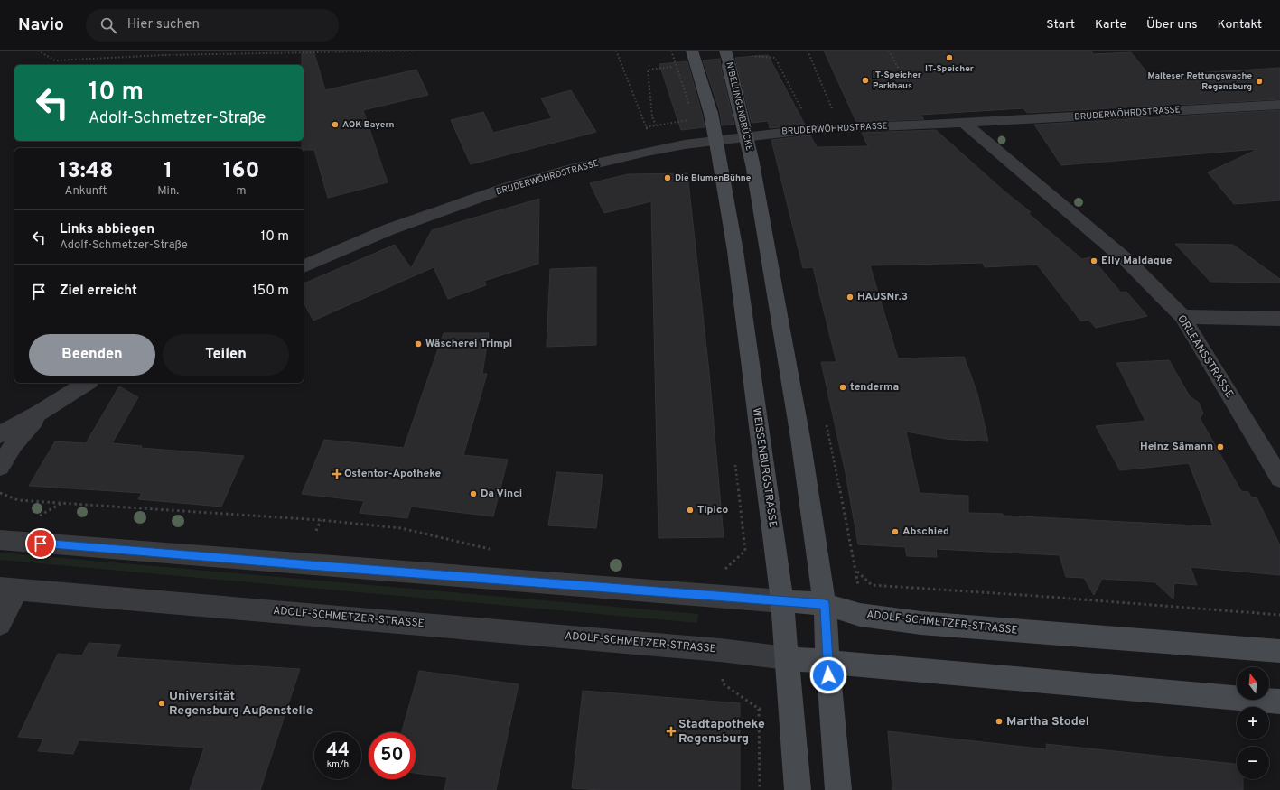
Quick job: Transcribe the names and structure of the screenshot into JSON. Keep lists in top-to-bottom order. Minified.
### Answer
{"streets":{"main road":["NIBELUNGENBRÜCKE","WEISSENBURGSTRASSE","ADOLF-SCHMETZER-STRASSE"],"street":["BRUDERWÖHRDSTRASSE","ORLEANSSTRASSE"]},"crossings":[["NIBELUNGENBRÜCKE","ADOLF-SCHMETZER-STRASSE"],["BRUDERWÖHRDSTRASSE","ORLEANSSTRASSE"],["WEISSENBURGSTRASSE","ADOLF-SCHMETZER-STRASSE"]],"places":{"other":["IT-Speicher","IT-Speicher Parkhaus","Malteser Rettungswache Regensburg","AOK Bayern","Die BlumenBühne","Elly Maldaque","HAUSNr.3","Wäscherei Trimpl","tenderma","Heinz Sämann","Da Vinci","Tipico","Abschied","Universität Regensburg Außenstelle","Martha Stodel"],"health":["Ostentor-Apotheke","Stadtapotheke Regensburg"]},"north":"top","page":{"header":"Navio","search":"Hier suchen","nav":["Start","Karte","Über uns","Kontakt"],"turn":["10 m","Adolf-Schmetzer-Straße"],"eta":["13:48","Ankunft","1","Min.","160","m"],"list":[{"name":"Links abbiegen","note":"Adolf-Schmetzer-Straße","value":"10 m"},{"name":"Ziel erreicht","value":"150 m"}],"buttons":["Beenden","Teilen"],"map_buttons":["+","−"],"speed":"44 km/h","limit":"50"}}
